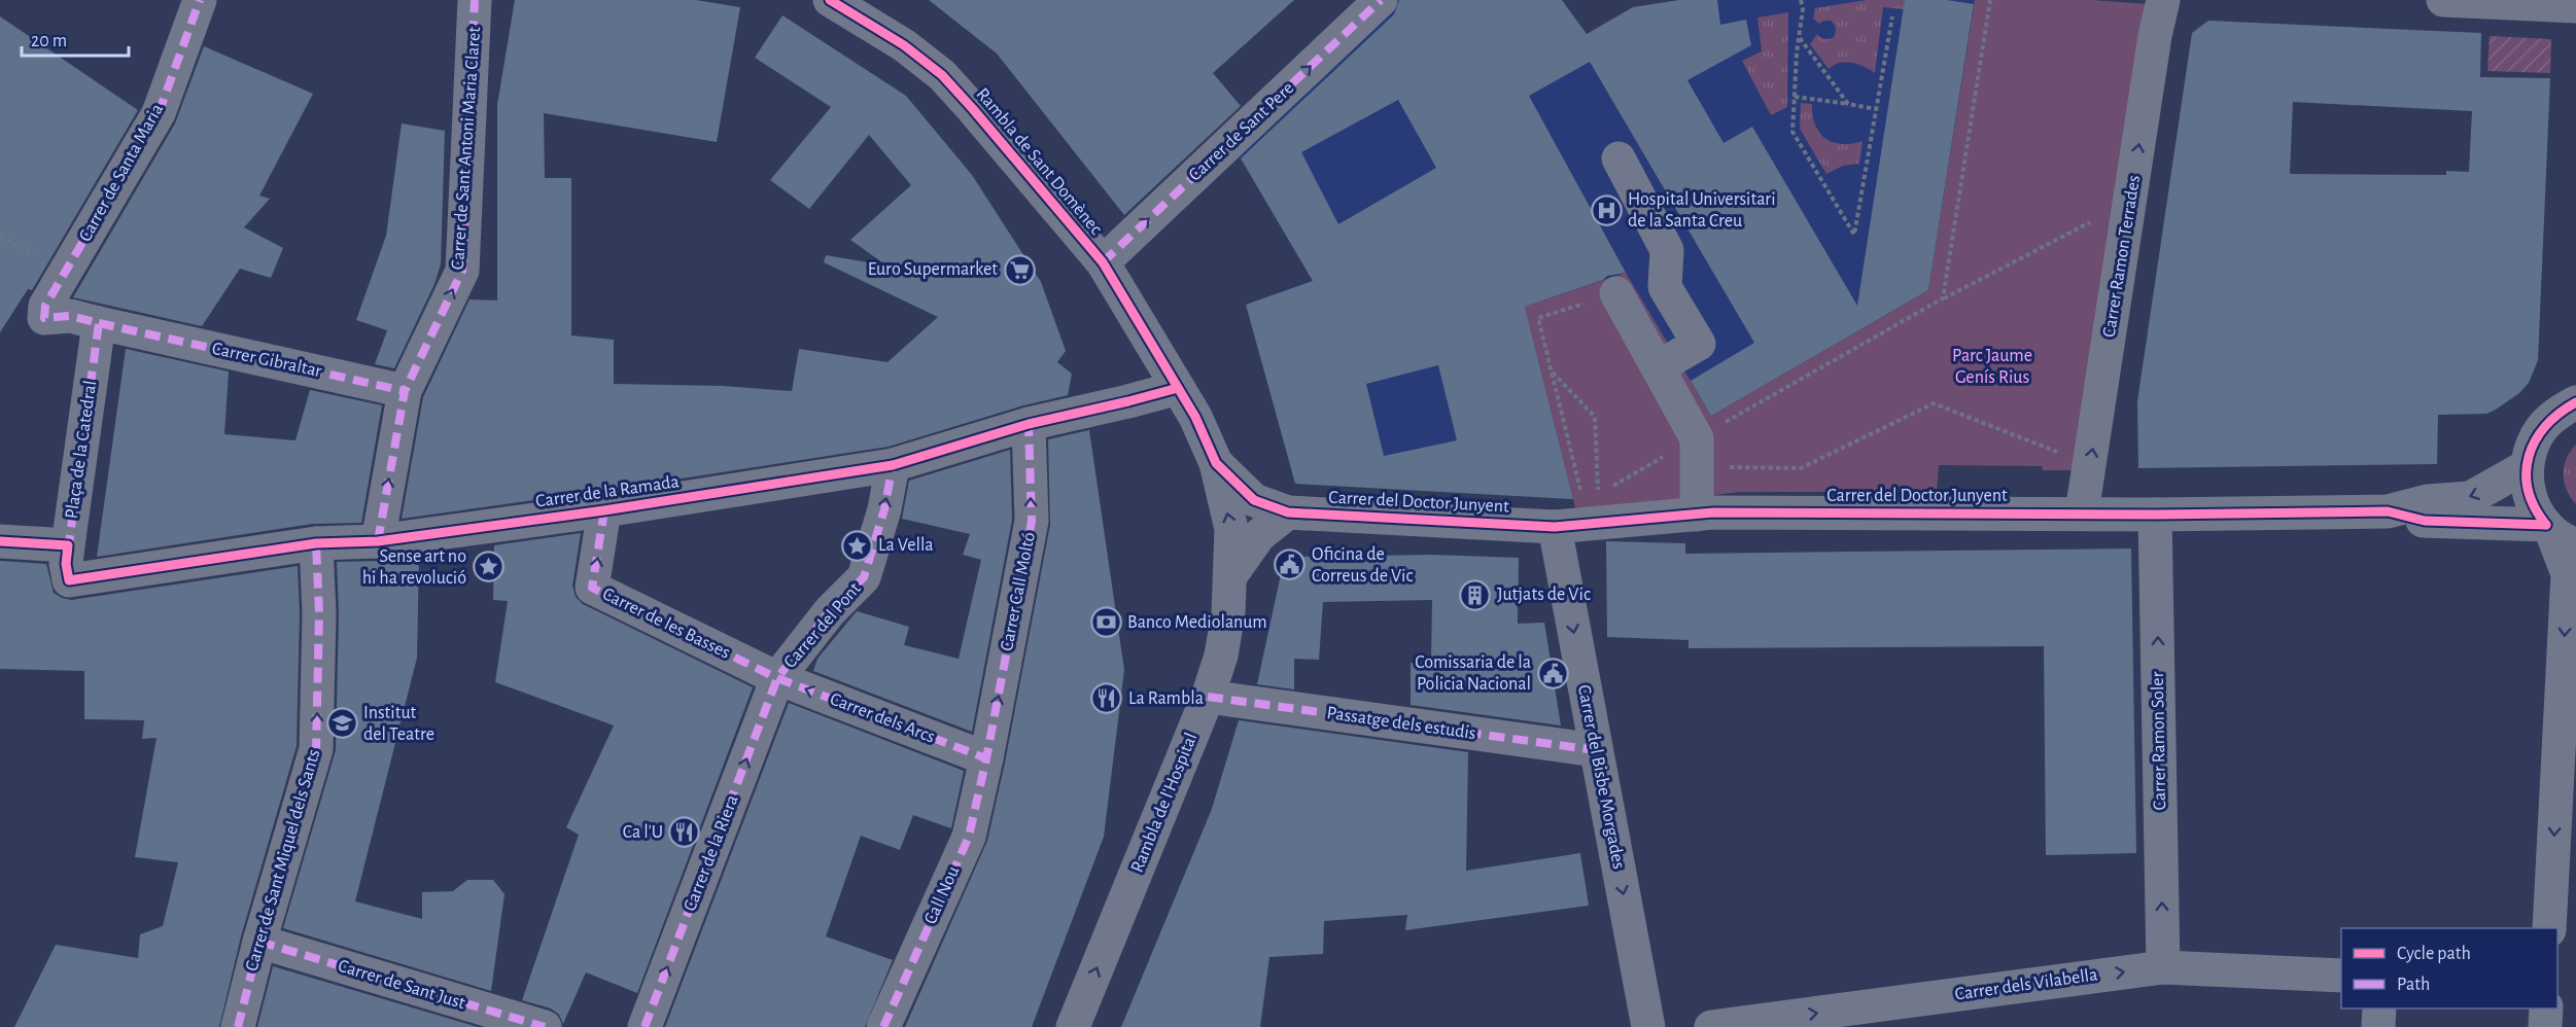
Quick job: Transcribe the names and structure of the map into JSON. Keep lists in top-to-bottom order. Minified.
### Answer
{"streets":{"street":["Carrer de Sant Pere","Carrer de Sant Antoni Maria Claret","Rambla de Sant Domènec","Carrer de Santa Maria","Carrer Ramon Terrades","Carrer Gibraltar","Plaça de la Catedral","Carrer de la Ramada","Carrer del Doctor Junyent","Carrer Call Moltó","Carrer de les Basses","Carrer del Pont","Carrer dels Arcs","Passatge dels estudis","Carrer Ramon Soler","Carrer del Bisbe Morgades","Rambla de l'Hospital","Carrer de la Riera","Carrer de Sant Miquel dels Sants","Call Nou","Carrer de Sant Just","Carrer dels Vilabella"]},"crossings":[["Carrer de Sant Pere","Rambla de Sant Domènec"],["Carrer de Sant Antoni Maria Claret","Carrer Gibraltar"],["Carrer de Sant Antoni Maria Claret","Carrer de la Ramada"],["Rambla de Sant Domènec","Carrer de la Ramada"],["Rambla de Sant Domènec","Rambla de l'Hospital"],["Carrer de Santa Maria","Carrer Gibraltar"],["Carrer de Santa Maria","Plaça de la Catedral"],["Carrer Ramon Terrades","Carrer del Doctor Junyent"],["Carrer Gibraltar","Plaça de la Catedral"],["Plaça de la Catedral","Carrer de la Ramada"],["Carrer de la Ramada","Carrer Call Moltó"],["Carrer de la Ramada","Carrer de les Basses"],["Carrer de la Ramada","Carrer del Pont"],["Carrer de la Ramada","Rambla de l'Hospital"],["Carrer de la Ramada","Carrer de Sant Miquel dels Sants"],["Carrer del Doctor Junyent","Carrer Ramon Soler"],["Carrer del Doctor Junyent","Carrer del Bisbe Morgades"],["Carrer del Doctor Junyent","Rambla de l'Hospital"],["Carrer Call Moltó","Carrer dels Arcs"],["Carrer Call Moltó","Call Nou"],["Carrer de les Basses","Carrer del Pont"],["Carrer de les Basses","Carrer dels Arcs"],["Carrer de les Basses","Carrer de la Riera"],["Carrer del Pont","Carrer dels Arcs"],["Carrer del Pont","Carrer de la Riera"],["Carrer dels Arcs","Carrer de la Riera"],["Carrer dels Arcs","Call Nou"],["Passatge dels estudis","Carrer del Bisbe Morgades"],["Passatge dels estudis","Rambla de l'Hospital"],["Carrer Ramon Soler","Carrer dels Vilabella"],["Carrer de Sant Miquel dels Sants","Carrer de Sant Just"]],"one_way":["Carrer de Sant Pere","Carrer de Sant Antoni Maria Claret","Carrer Ramon Terrades","Carrer Call Moltó","Carrer de les Basses","Carrer del Pont","Carrer dels Arcs","Carrer Ramon Soler","Carrer del Bisbe Morgades","Rambla de l'Hospital","Carrer de la Riera","Carrer de Sant Miquel dels Sants","Carrer dels Vilabella"],"parks":["Parc Jaume Genís Rius"],"places":{"hospital":["Hospital Universitari de la Santa Creu"],"supermarket":["Euro Supermarket"],"place":["La Vella","Sense art no hi ha revolució"],"public building":["Oficina de Correus de Vic","Comissaria de la Policia Nacional"],"building":["Jutjats de Vic"],"bank":["Banco Mediolanum"],"restaurant":["La Rambla","Ca l'U"],"school or university":["Institut del Teatre"]},"legend":["Cycle path","Path"],"scale_bar":"20 m"}
